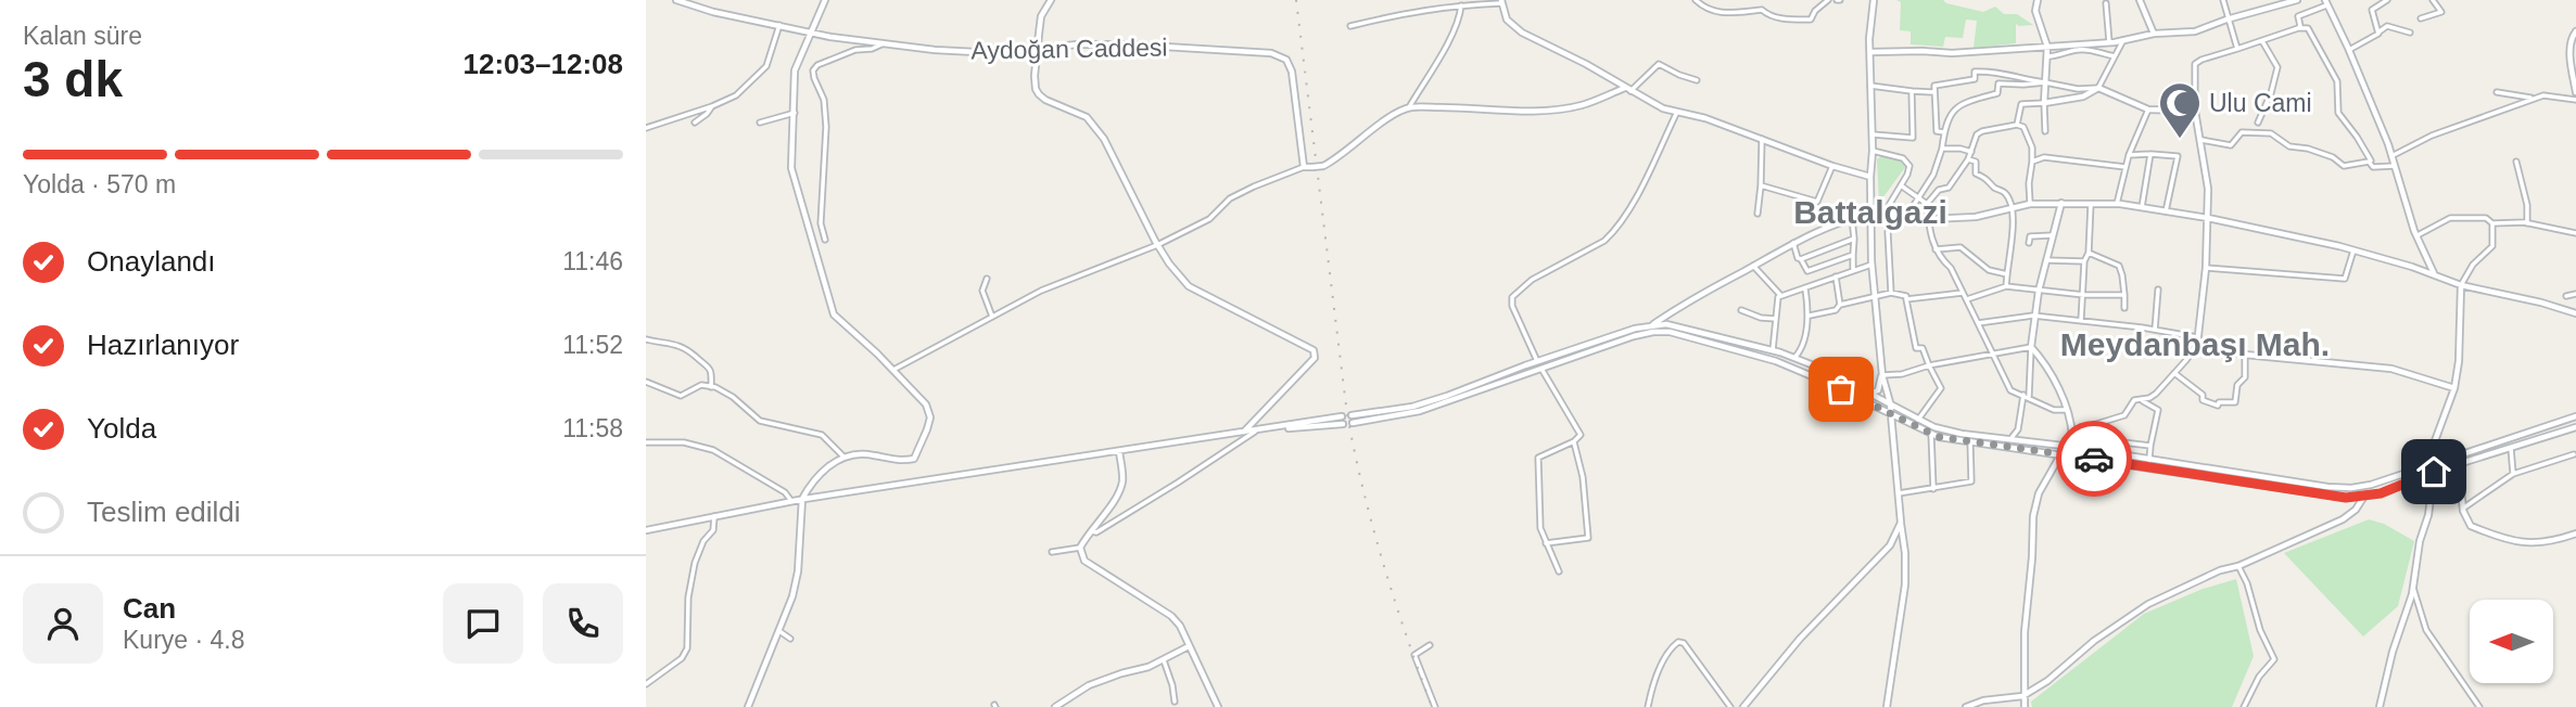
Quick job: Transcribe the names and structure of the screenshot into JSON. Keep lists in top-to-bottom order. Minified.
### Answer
{"streets":{"street":["Aydoğan Caddesi"]},"districts":["Battalgazi","Meydanbaşı Mah."],"places":{"mosque":["Ulu Cami"]},"north":"left","page":{"heading":["3 dk","Kalan süre","12:03–12:08"],"panel":["Can","Kurye · 4.8"],"bar":"Yolda · 570 m","list":[["Onaylandı","11:46"],["Hazırlanıyor","11:52"],["Yolda","11:58"],"Teslim edildi"]}}
